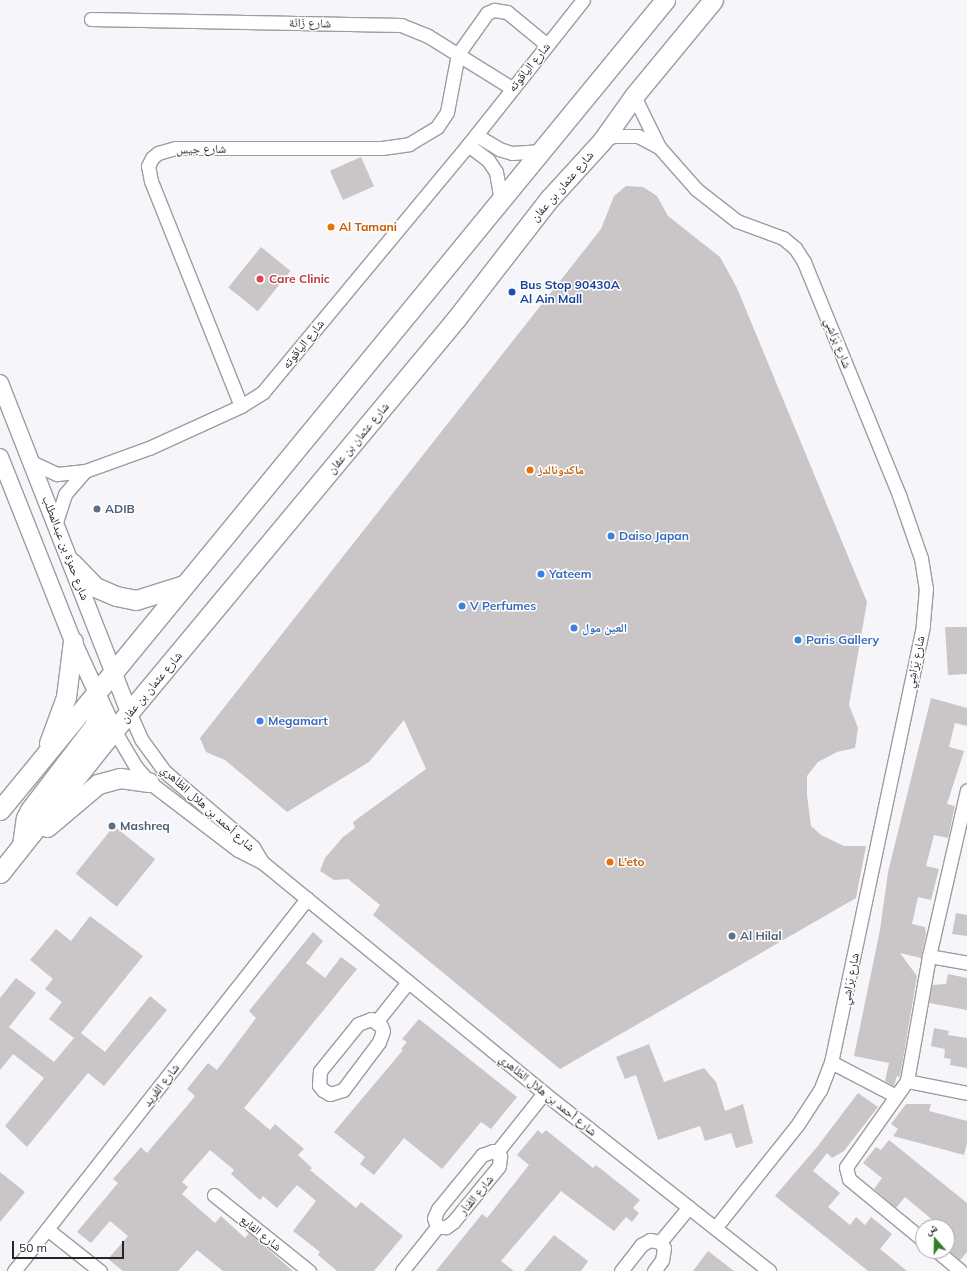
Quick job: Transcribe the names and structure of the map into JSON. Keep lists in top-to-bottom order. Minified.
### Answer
{"streets":{"main road":["شارع عثمان بن عفان"],"street":["شارع زَانَة","شارع الياقوته","شارع جيس","شارع بَرَاشِي","شارع حمزة بن عبدالمطلب","شارع أحمد بن هلال الظاهري","شارع الفَرِيد","شارع الفَناَر","شارع الفايع"]},"crossings":[["شارع زَانَة","شارع الياقوته"],["شارع زَانَة","شارع جيس"],["شارع الياقوته","شارع جيس"],["شارع الياقوته","شارع حمزة بن عبدالمطلب"],["شارع عثمان بن عفان","شارع بَرَاشِي"],["شارع عثمان بن عفان","شارع حمزة بن عبدالمطلب"],["شارع عثمان بن عفان","شارع أحمد بن هلال الظاهري"],["شارع بَرَاشِي","شارع أحمد بن هلال الظاهري"],["شارع حمزة بن عبدالمطلب","شارع أحمد بن هلال الظاهري"],["شارع أحمد بن هلال الظاهري","شارع الفَرِيد"]],"places":["Al Tamani","Care Clinic","Bus Stop 90430A Al Ain Mall","ماكدونالدز","ADIB","Daiso Japan","Yateem","V Perfumes","العين مول","Paris Gallery","Megamart","Mashreq","L’eto","Al Hilal"],"scale_bar":"50 m","north":"top"}
